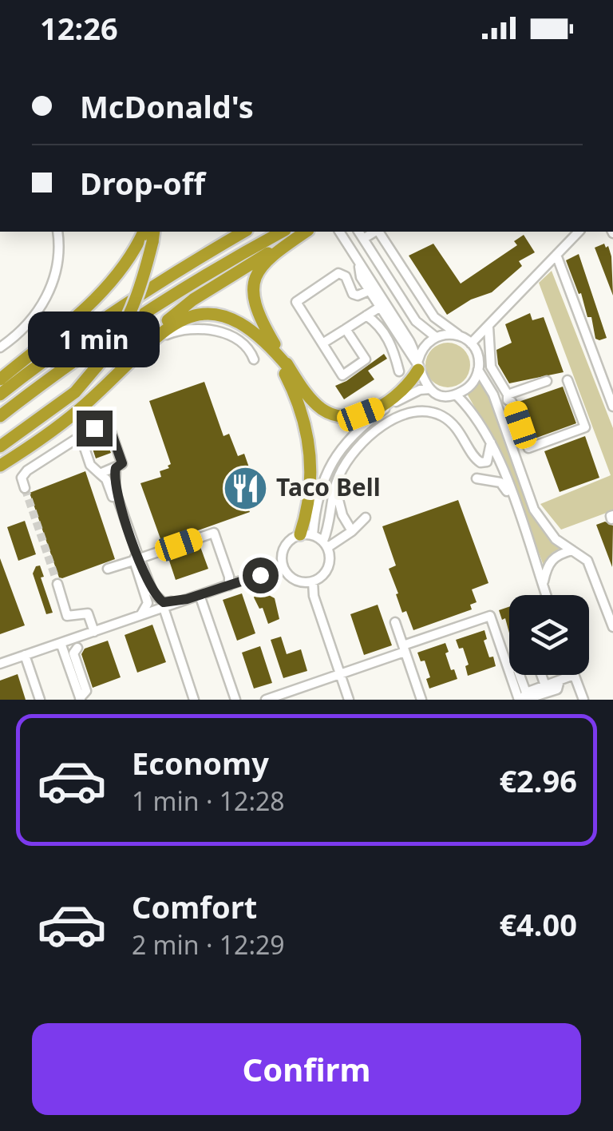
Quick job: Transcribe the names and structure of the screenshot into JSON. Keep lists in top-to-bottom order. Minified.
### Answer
{"places":{"restaurant":["Taco Bell"]},"page":{"status":"12:26","banner":["McDonald's","Drop-off"],"bubble":"1 min","list":[{"name":"Economy","note":"1 min · 12:28","value":"€2.96"},{"name":"Comfort","note":"2 min · 12:29","value":"€4.00"}],"buttons":"Confirm"}}
